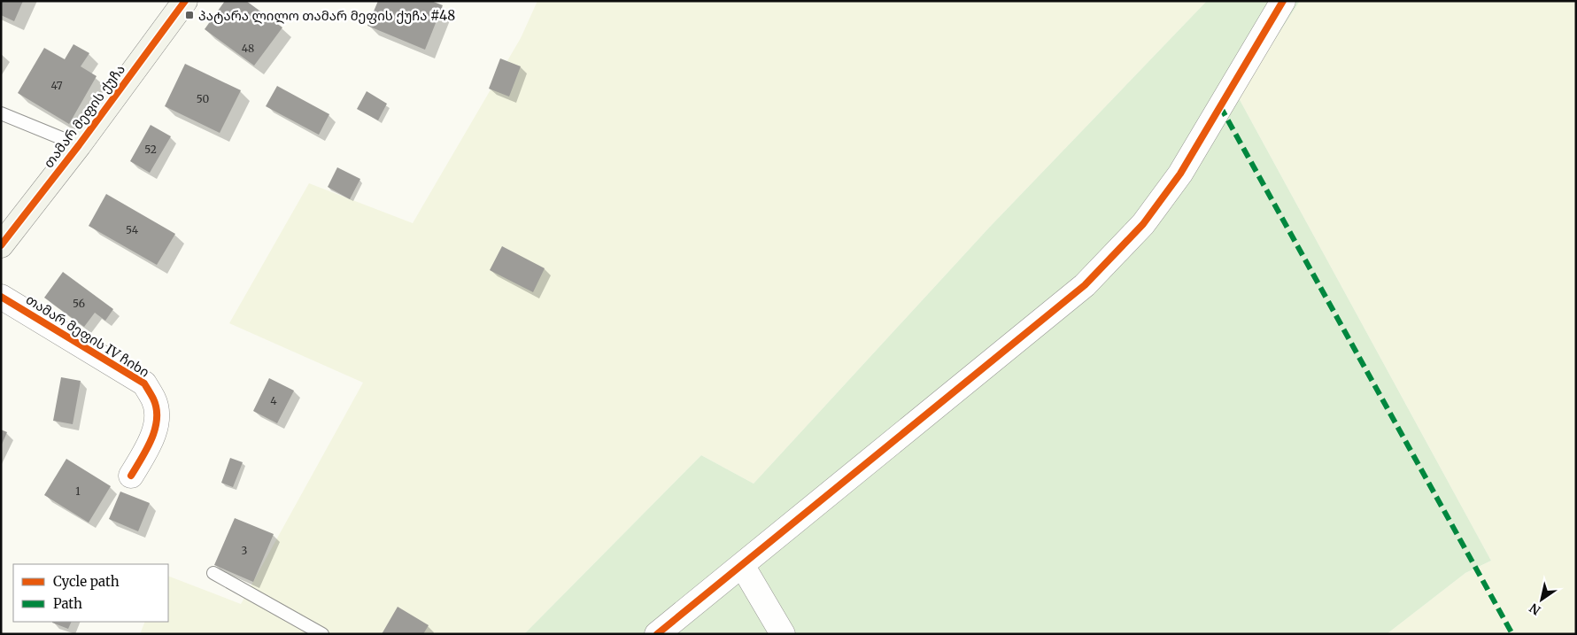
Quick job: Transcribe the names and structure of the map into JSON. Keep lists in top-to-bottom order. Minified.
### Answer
{"streets":{"street":["თამარ მეფის ქუჩა","თამარ მეფის IV ჩიხი"]},"places":{"transit":["პატარა ლილო თამარ მეფის ქუჩა #48"]},"house_numbers":["48","47","50","52","54","56","4","1","3"],"legend":["Cycle path","Path"],"north":"bottom left"}
